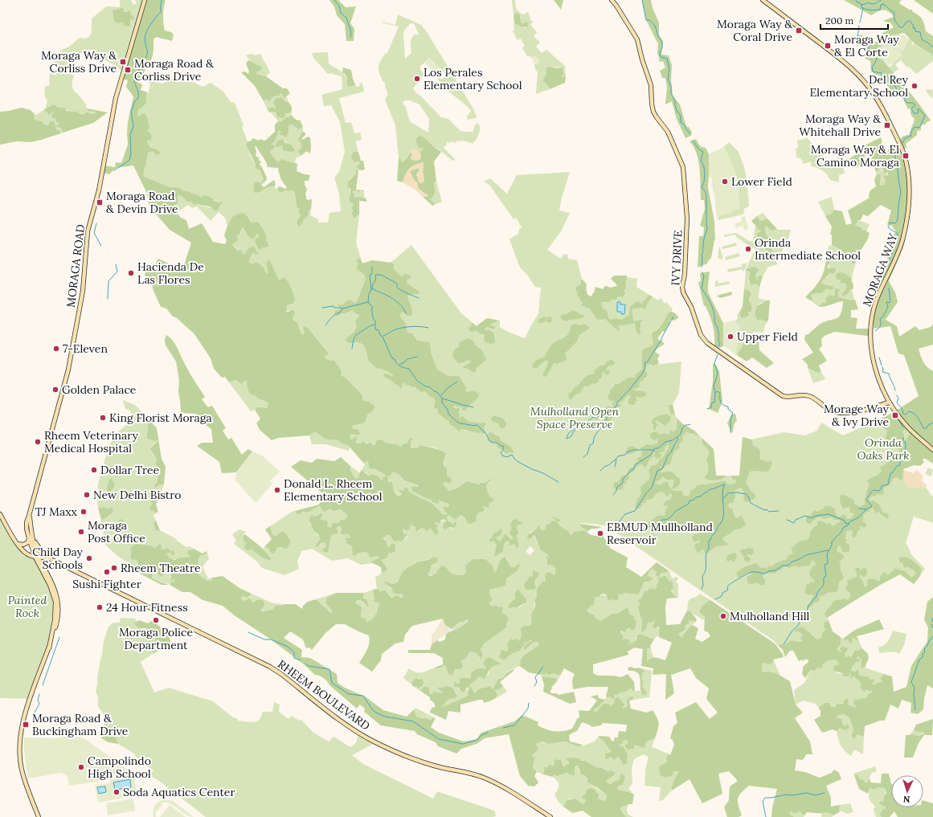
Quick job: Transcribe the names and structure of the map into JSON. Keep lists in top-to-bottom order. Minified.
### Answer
{"streets":{"main road":["IVY DRIVE","MORAGA ROAD","MORAGA WAY","RHEEM BOULEVARD"]},"crossings":[["IVY DRIVE","MORAGA WAY"],["MORAGA ROAD","RHEEM BOULEVARD"]],"parks":["Mulholland Open Space Preserve","Orinda Oaks Park","Painted Rock"],"places":{"transit":["Moraga Way & Coral Drive","Moraga Way & El Corte","Moraga Way & Corliss Drive","Moraga Road & Corliss Drive","Moraga Way & Whitehall Drive","Moraga Way & El Camino Moraga","Moraga Road & Devin Drive","Morage Way & Ivy Drive","Moraga Road & Buckingham Drive"],"other":["Los Perales Elementary School","Del Rey Elementary School","Lower Field","Orinda Intermediate School","Hacienda De Las Flores","Upper Field","7-Eleven","Golden Palace","King Florist Moraga","Rheem Veterinary Medical Hospital","Dollar Tree","Donald L. Rheem Elementary School","New Delhi Bistro","TJ Maxx","Moraga Post Office","EBMUD Mullholland Reservoir","Child Day Schools","Rheem Theatre","Sushi Fighter","24 Hour Fitness","Mulholland Hill","Moraga Police Department","Campolindo High School","Soda Aquatics Center"]},"scale_bar":"200 m","north":"bottom"}
